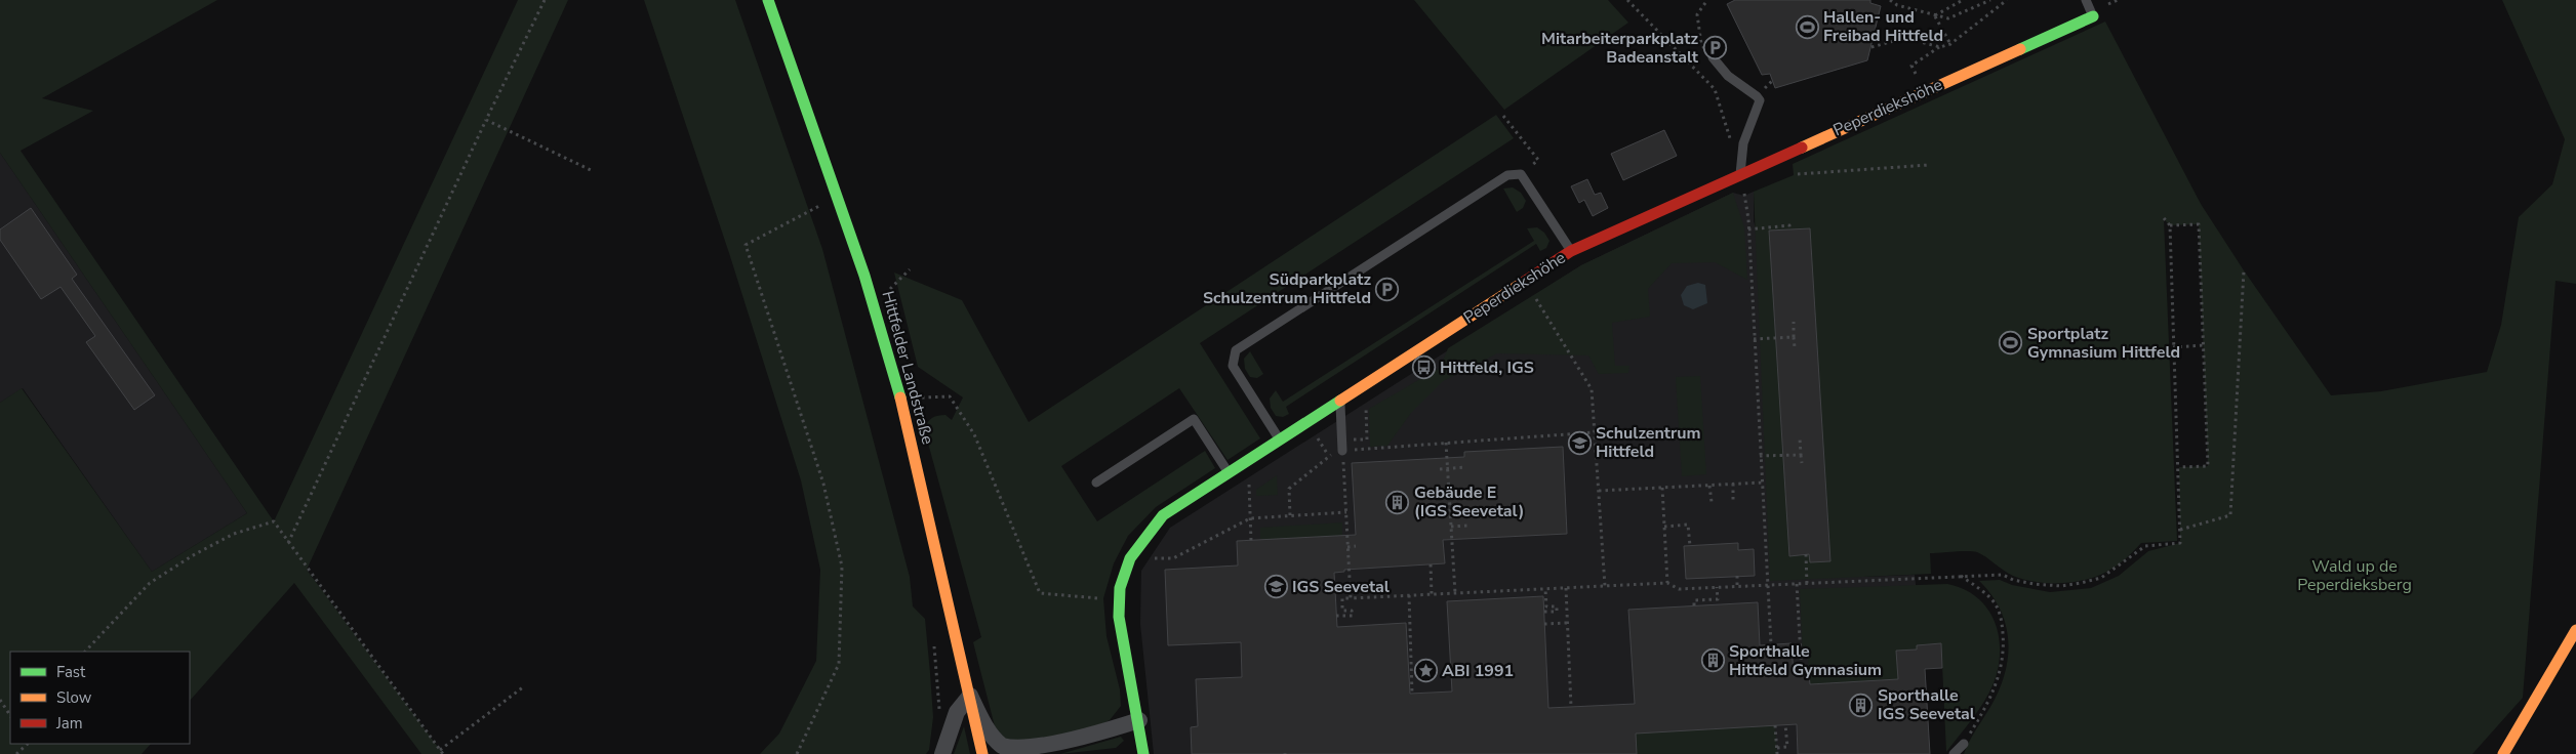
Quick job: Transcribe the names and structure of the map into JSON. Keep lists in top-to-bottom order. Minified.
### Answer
{"streets":{"street":["Peperdiekshöhe","Hittfelder Landstraße"]},"parks":["Wald up de Peperdieksberg"],"places":{"sports":["Hallen- und Freibad Hittfeld","Sportplatz Gymnasium Hittfeld"],"parking":["Mitarbeiterparkplatz Badeanstalt","Südparkplatz Schulzentrum Hittfeld"],"bus stop":["Hittfeld, IGS"],"school or university":["Schulzentrum Hittfeld","IGS Seevetal"],"building":["Gebäude E (IGS Seevetal)","Sporthalle Hittfeld Gymnasium","Sporthalle IGS Seevetal"],"place":["ABI 1991"]},"legend":["Fast","Slow","Jam"]}
